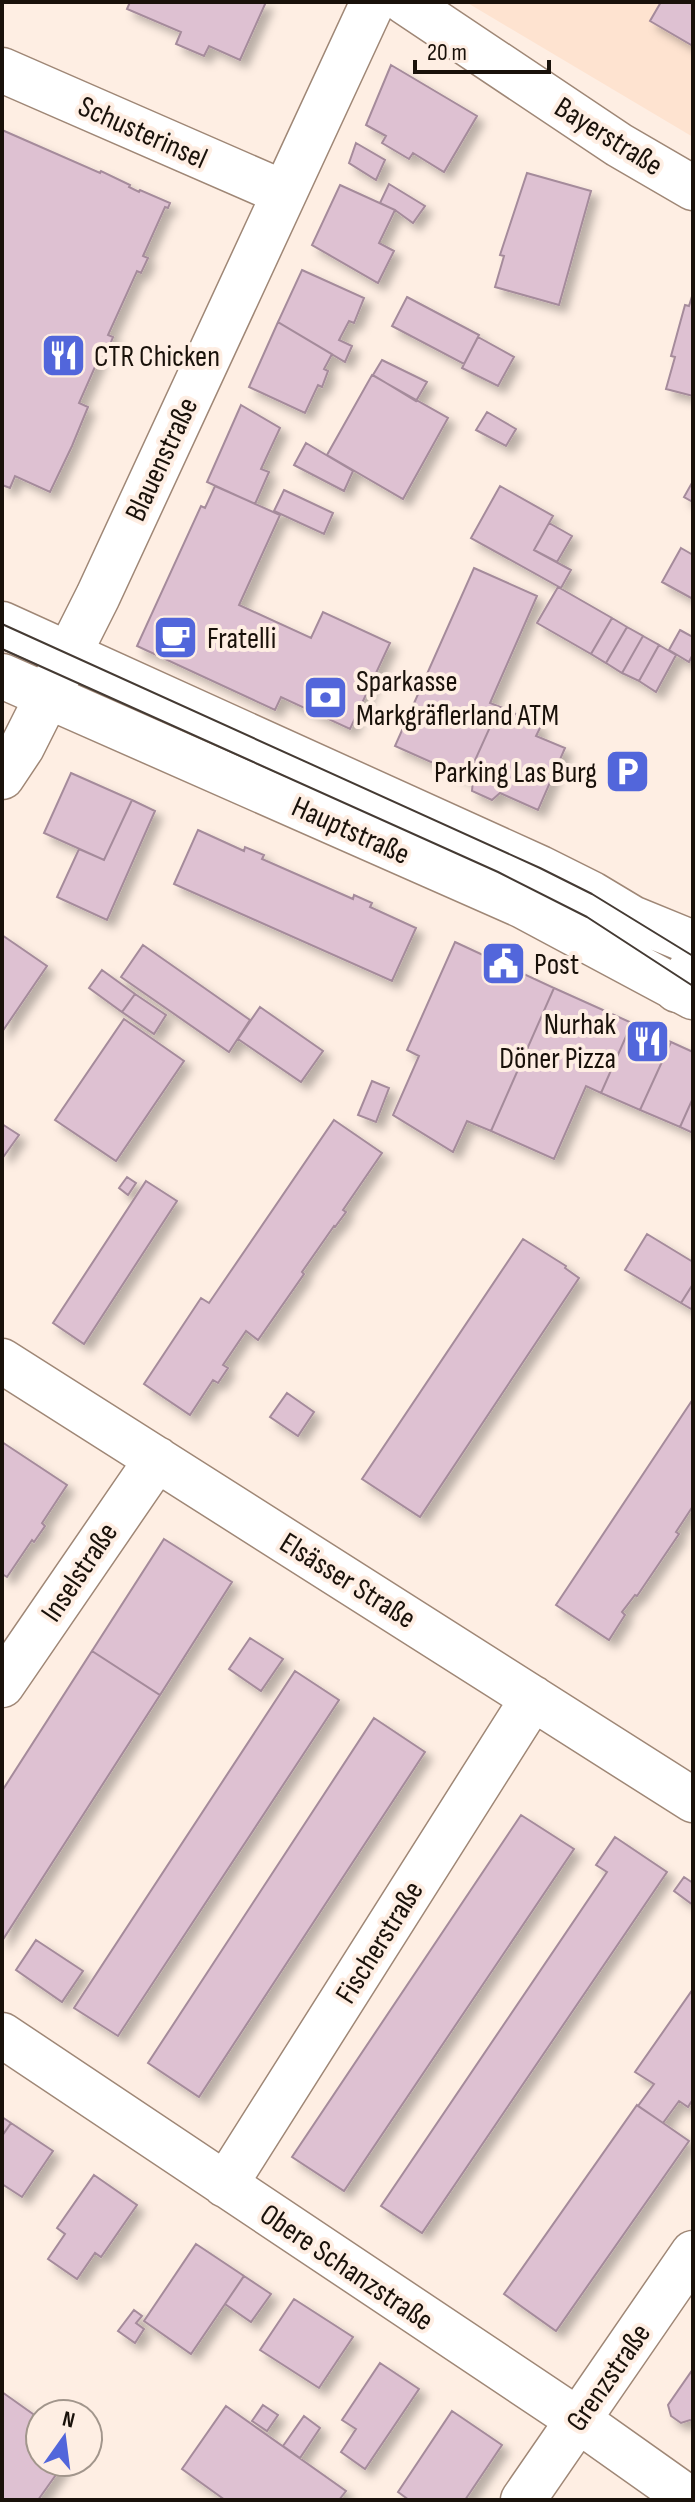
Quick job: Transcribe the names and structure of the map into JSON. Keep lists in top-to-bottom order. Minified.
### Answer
{"streets":{"street":["Schusterinsel","Bayerstraße","Blauenstraße","Hauptstraße","Inselstraße","Elsässer Straße","Fischerstraße","Obere Schanzstraße","Grenzstraße"]},"crossings":[["Schusterinsel","Blauenstraße"],["Blauenstraße","Hauptstraße"],["Inselstraße","Elsässer Straße"],["Elsässer Straße","Fischerstraße"],["Fischerstraße","Obere Schanzstraße"],["Obere Schanzstraße","Grenzstraße"]],"places":{"restaurant":["CTR Chicken","Nurhak Döner Pizza"],"cafe":["Fratelli"],"bank":["Sparkasse Markgräflerland ATM"],"parking":["Parking Las Burg"],"public building":["Post"]},"scale_bar":"20 m","north":"top"}
